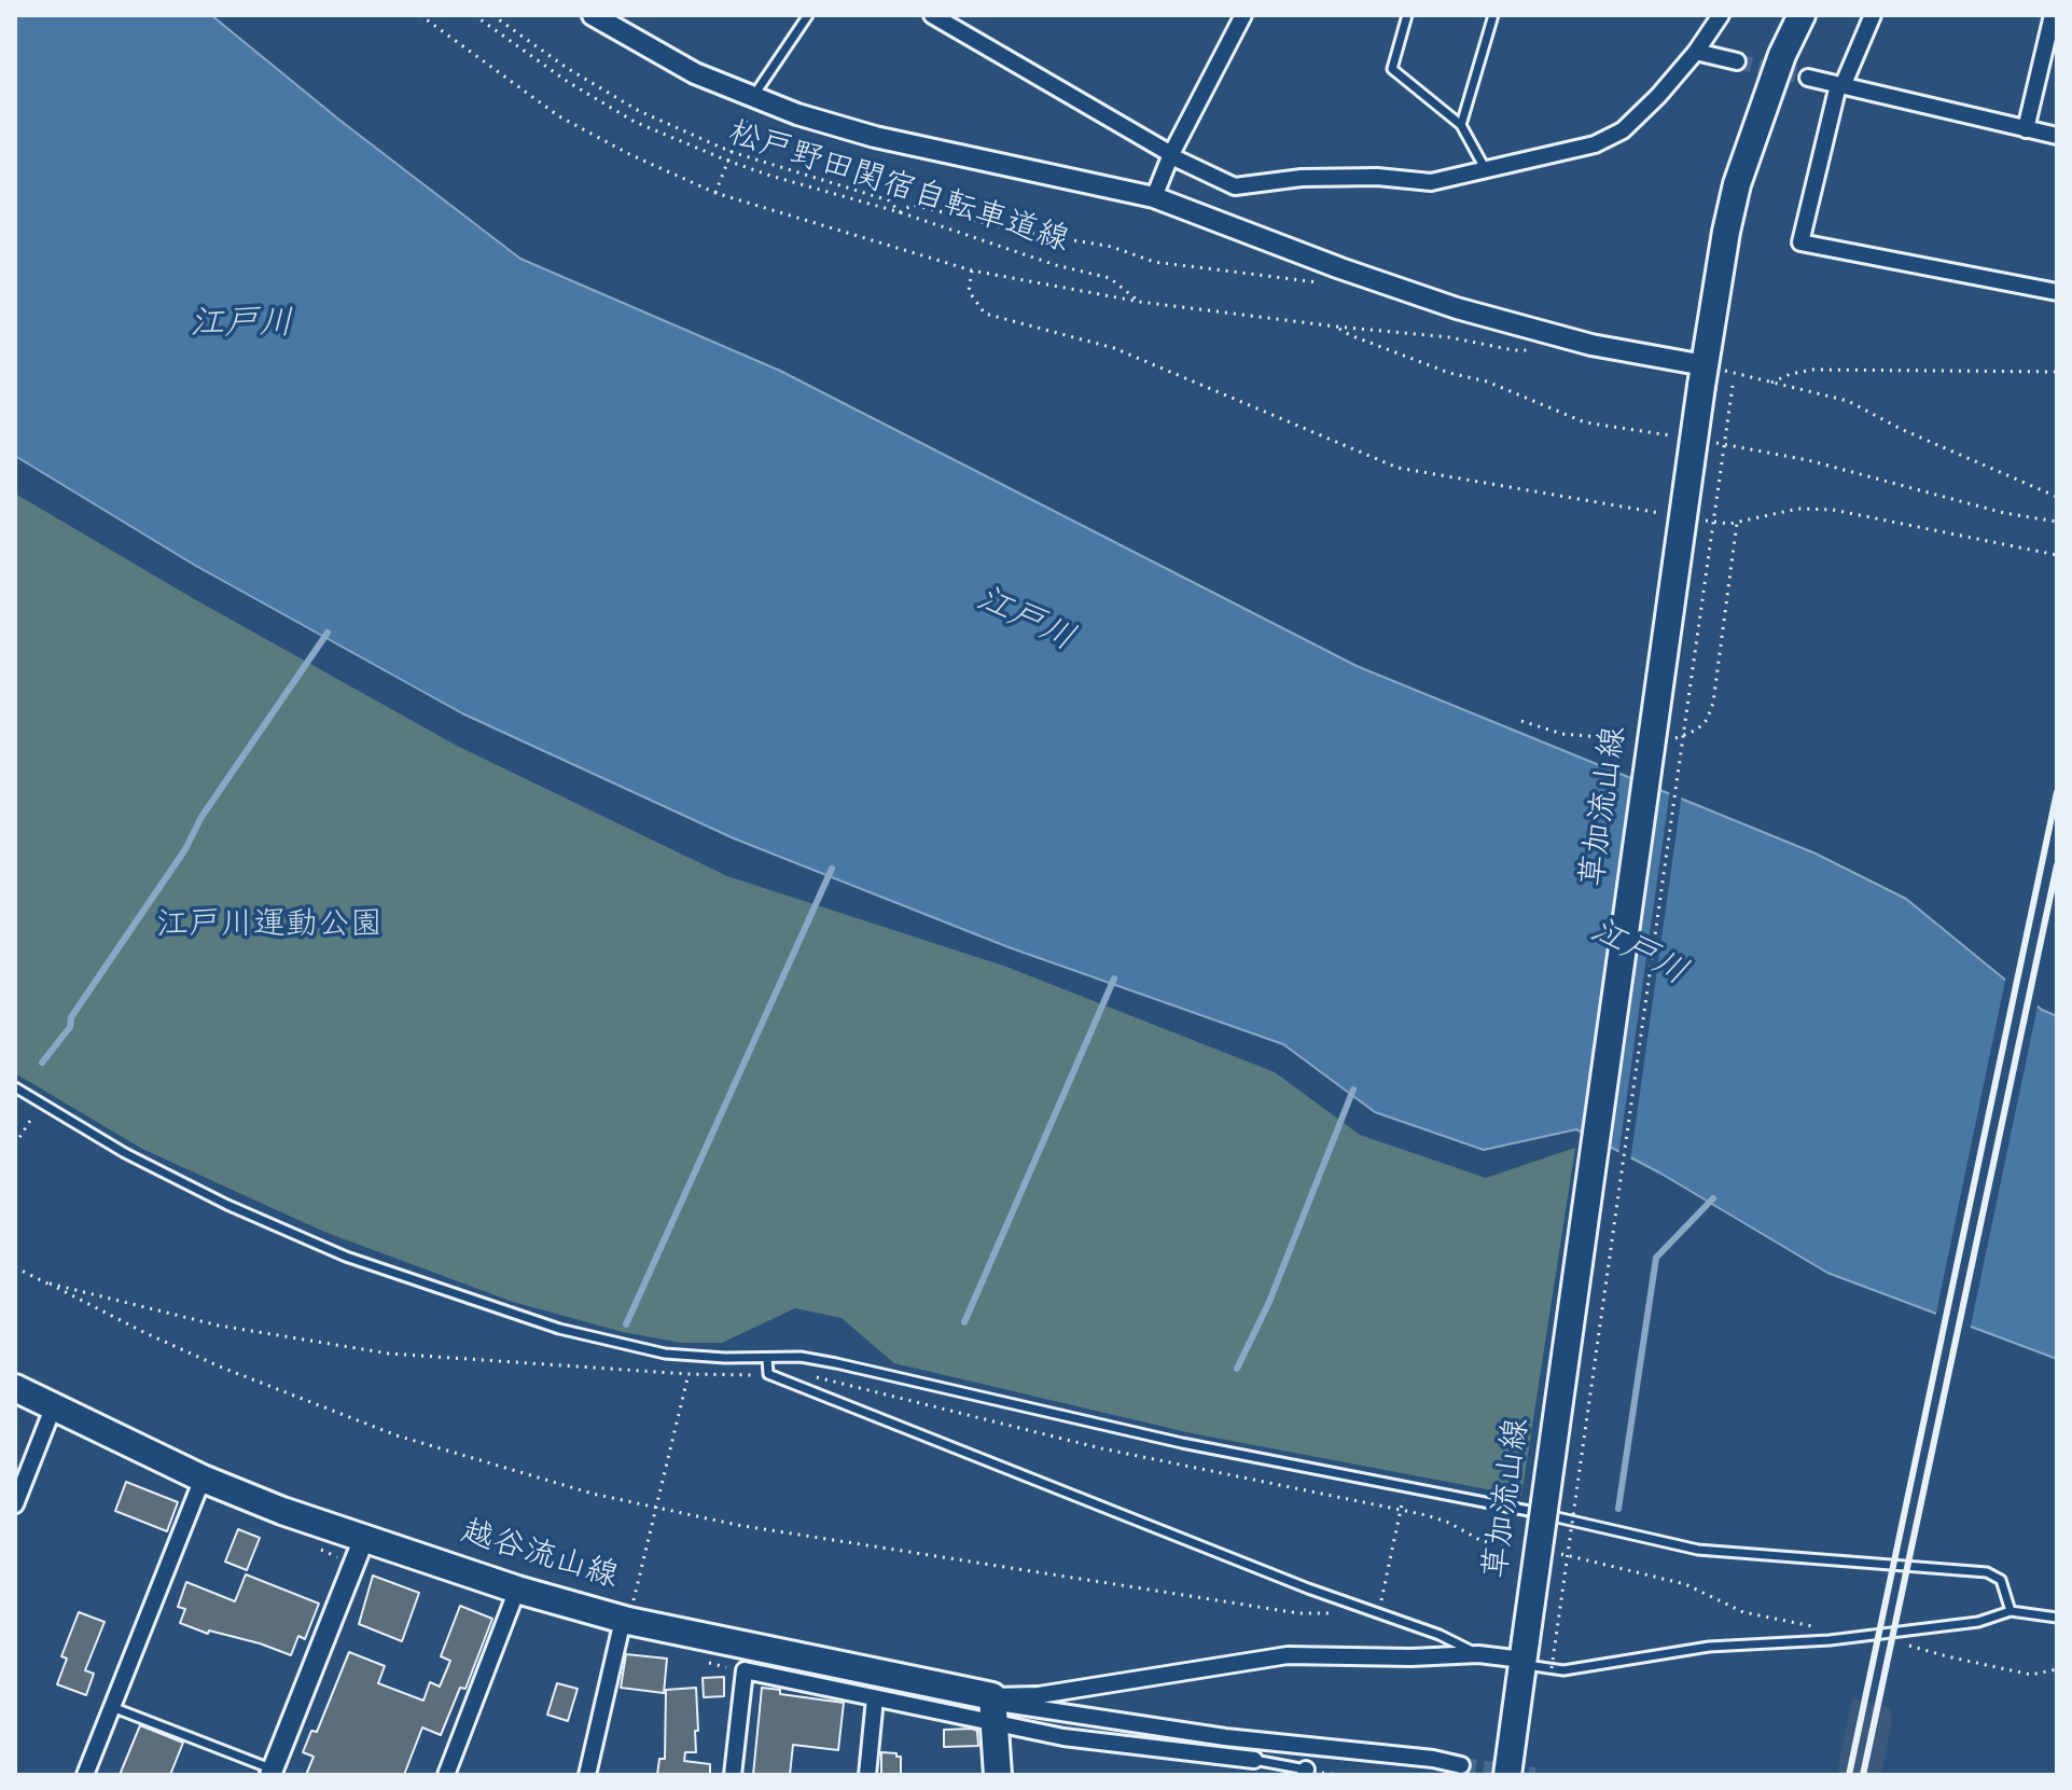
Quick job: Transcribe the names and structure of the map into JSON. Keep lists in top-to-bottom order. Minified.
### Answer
{"streets":{"main road":["草加流山線","越谷流山線"],"path":["松戸野田関宿自転車道線"]},"water":["江戸川"],"parks":["江戸川運動公園"]}
